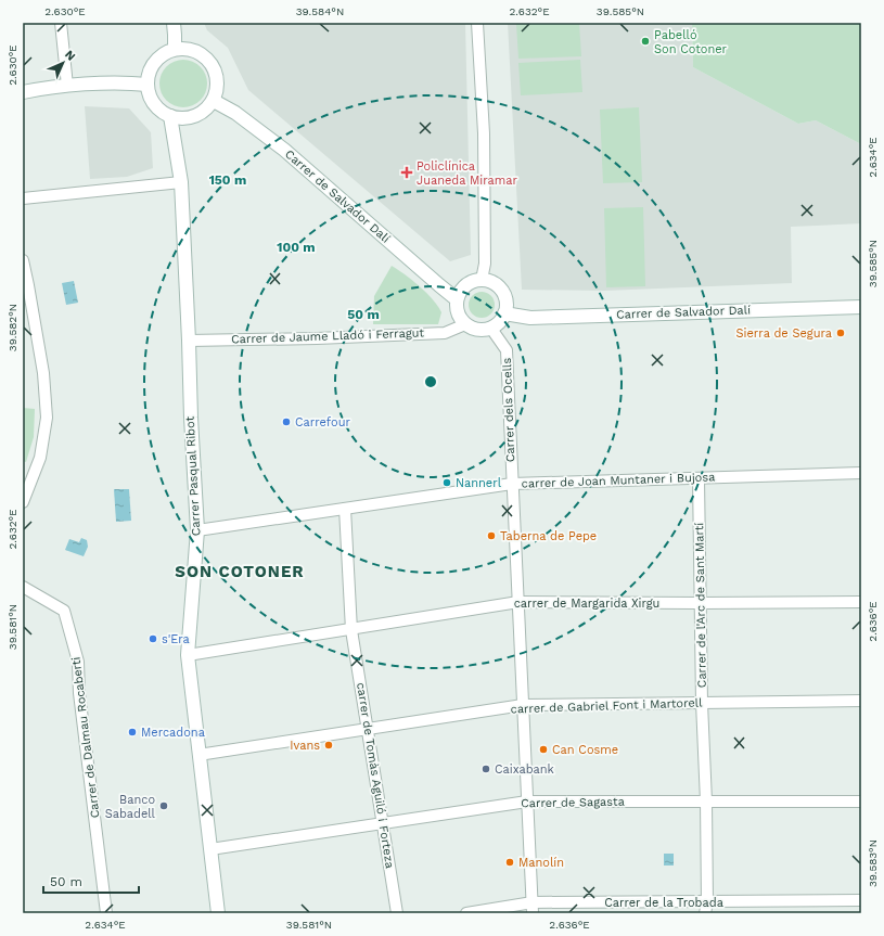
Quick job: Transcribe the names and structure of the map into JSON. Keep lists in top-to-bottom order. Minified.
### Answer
{"streets":{"street":["Carrer de Salvador Dalí","Carrer de Jaume Lladó i Ferragut","Carrer dels Ocells","Carrer Pasqual Ribot","carrer de Joan Muntaner i Bujosa","carrer de Margarida Xirgu","Carrer de l'Arc de Sant Martí","carrer de Gabriel Font i Martorell","Carrer de Dalmau Rocaberti","carrer de Tomàs Aguiló i Forteza","Carrer de Sagasta","Carrer de la Trobada"]},"crossings":[["Carrer de Salvador Dalí","Carrer de Jaume Lladó i Ferragut"],["Carrer de Salvador Dalí","Carrer dels Ocells"],["Carrer de Salvador Dalí","Carrer Pasqual Ribot"],["Carrer de Jaume Lladó i Ferragut","Carrer dels Ocells"],["Carrer de Jaume Lladó i Ferragut","Carrer Pasqual Ribot"],["Carrer dels Ocells","carrer de Joan Muntaner i Bujosa"],["Carrer dels Ocells","carrer de Margarida Xirgu"],["Carrer dels Ocells","carrer de Gabriel Font i Martorell"],["Carrer dels Ocells","Carrer de Sagasta"],["Carrer dels Ocells","Carrer de la Trobada"],["Carrer Pasqual Ribot","carrer de Joan Muntaner i Bujosa"],["Carrer Pasqual Ribot","carrer de Margarida Xirgu"],["Carrer Pasqual Ribot","carrer de Gabriel Font i Martorell"],["Carrer Pasqual Ribot","Carrer de Sagasta"],["carrer de Joan Muntaner i Bujosa","Carrer de l'Arc de Sant Martí"],["carrer de Joan Muntaner i Bujosa","carrer de Tomàs Aguiló i Forteza"],["carrer de Margarida Xirgu","Carrer de l'Arc de Sant Martí"],["carrer de Margarida Xirgu","carrer de Tomàs Aguiló i Forteza"],["Carrer de l'Arc de Sant Martí","carrer de Gabriel Font i Martorell"],["Carrer de l'Arc de Sant Martí","Carrer de Sagasta"],["Carrer de l'Arc de Sant Martí","Carrer de la Trobada"],["carrer de Gabriel Font i Martorell","carrer de Tomàs Aguiló i Forteza"],["carrer de Tomàs Aguiló i Forteza","Carrer de Sagasta"]],"districts":["SON COTONER"],"places":{"other":["Pabelló Son Cotoner","Sierra de Segura","Carrefour","Nannerl","Taberna de Pepe","s'Era","Mercadona","Ivans","Can Cosme","Caixabank","Banco Sabadell","Manolín"],"health":["Policlínica Juaneda Miramar"]},"scale_bar":"50 m","north":"top right","coordinates":["2.630°E","39.584°N","2.632°E","39.585°N","2.634°E","39.582°N","2.636°E","39.581°N","39.583°N"],"rings":["150 m","100 m","50 m"]}
